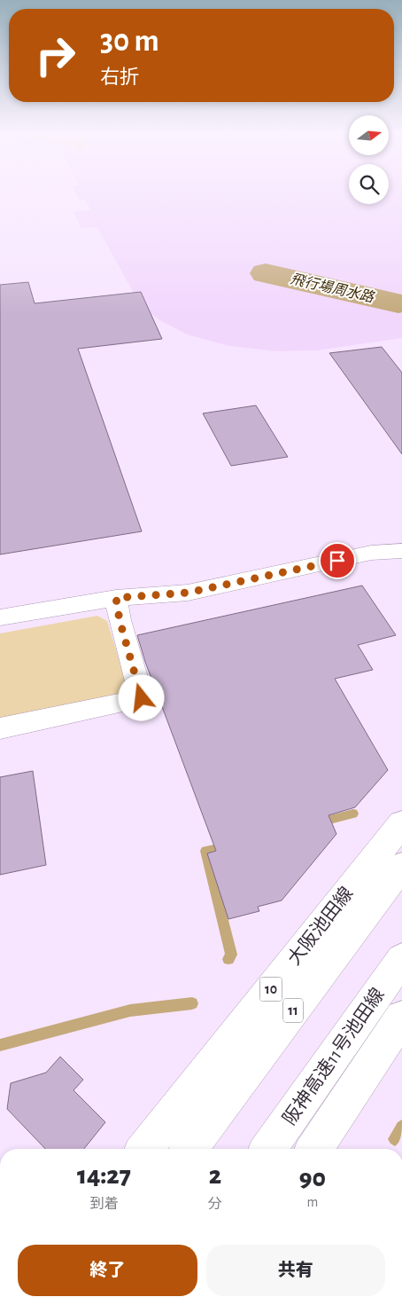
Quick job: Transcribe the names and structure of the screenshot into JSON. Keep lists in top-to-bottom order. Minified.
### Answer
{"streets":{"main road":["大阪池田線","10","11","阪神高速11号池田線"]},"water":["飛行場周水路"],"north":"right","page":{"turn":["30 m","右折"],"eta":["14:27","到着","2","分","90","m"],"buttons":["終了","共有"]}}
